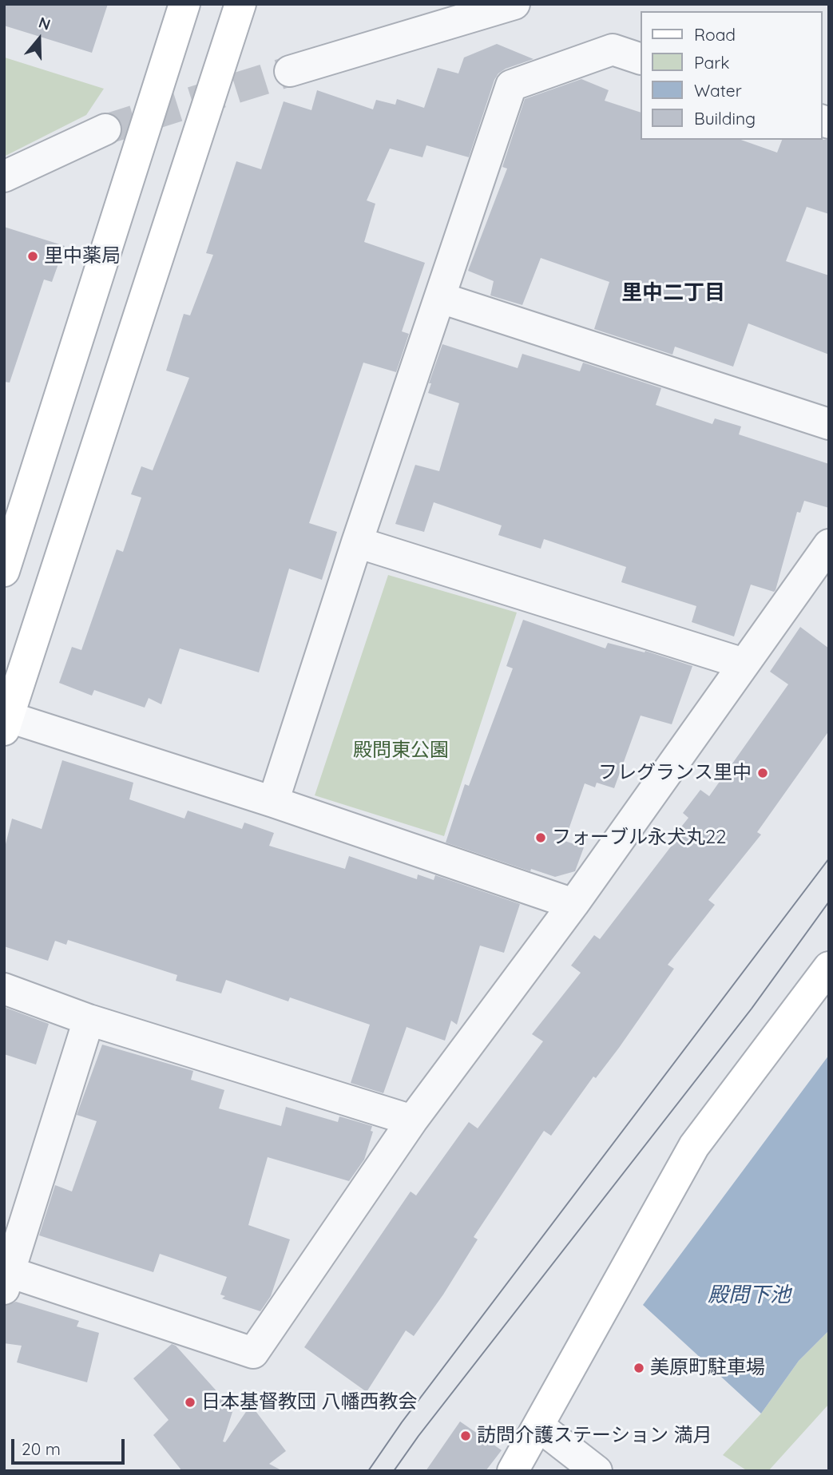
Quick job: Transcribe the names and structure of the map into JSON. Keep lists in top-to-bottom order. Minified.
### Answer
{"districts":["里中二丁目"],"water":["殿問下池"],"parks":["殿問東公園"],"places":["里中薬局","フレグランス里中","フォーブル永犬丸22","美原町駐車場","日本基督教団 八幡西教会","訪問介護ステーション 満月"],"legend":["Road","Park","Water","Building"],"scale_bar":"20 m","north":"top"}
